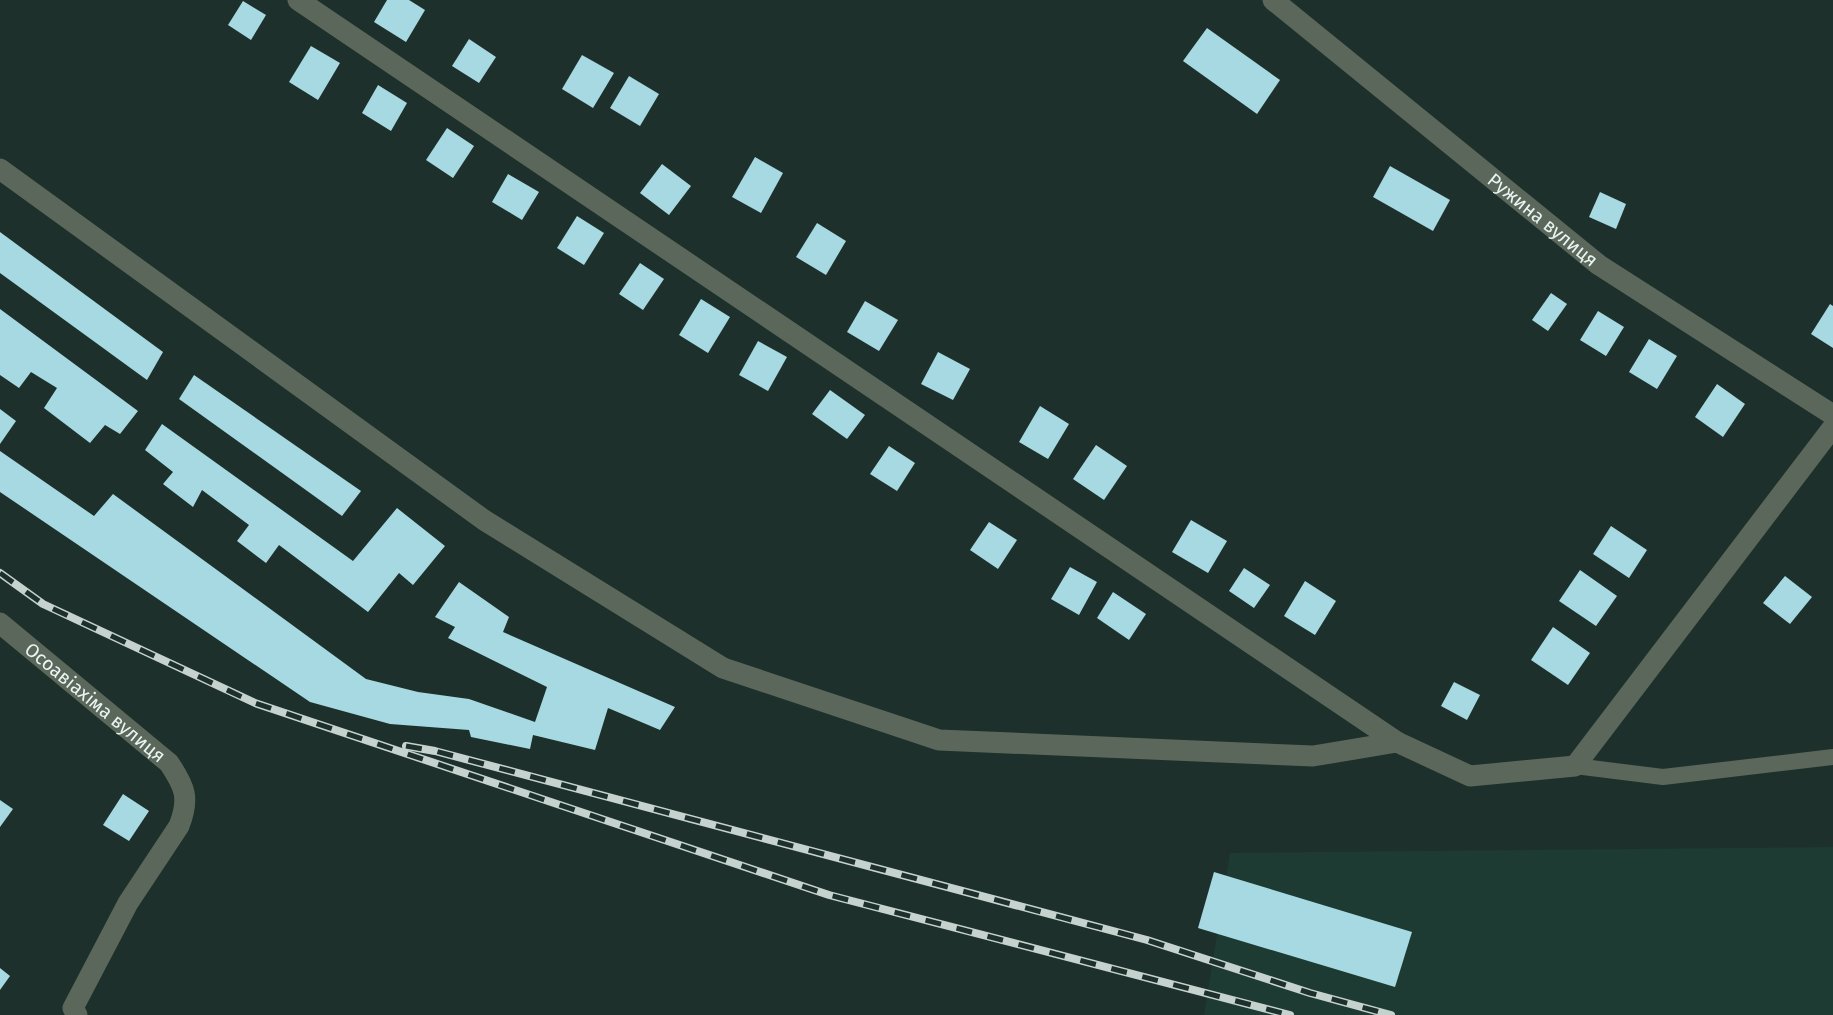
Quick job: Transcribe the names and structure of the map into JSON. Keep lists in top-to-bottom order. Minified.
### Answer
{"streets":{"street":["Ружина вулиця","Осоавіахіма вулиця"]}}
